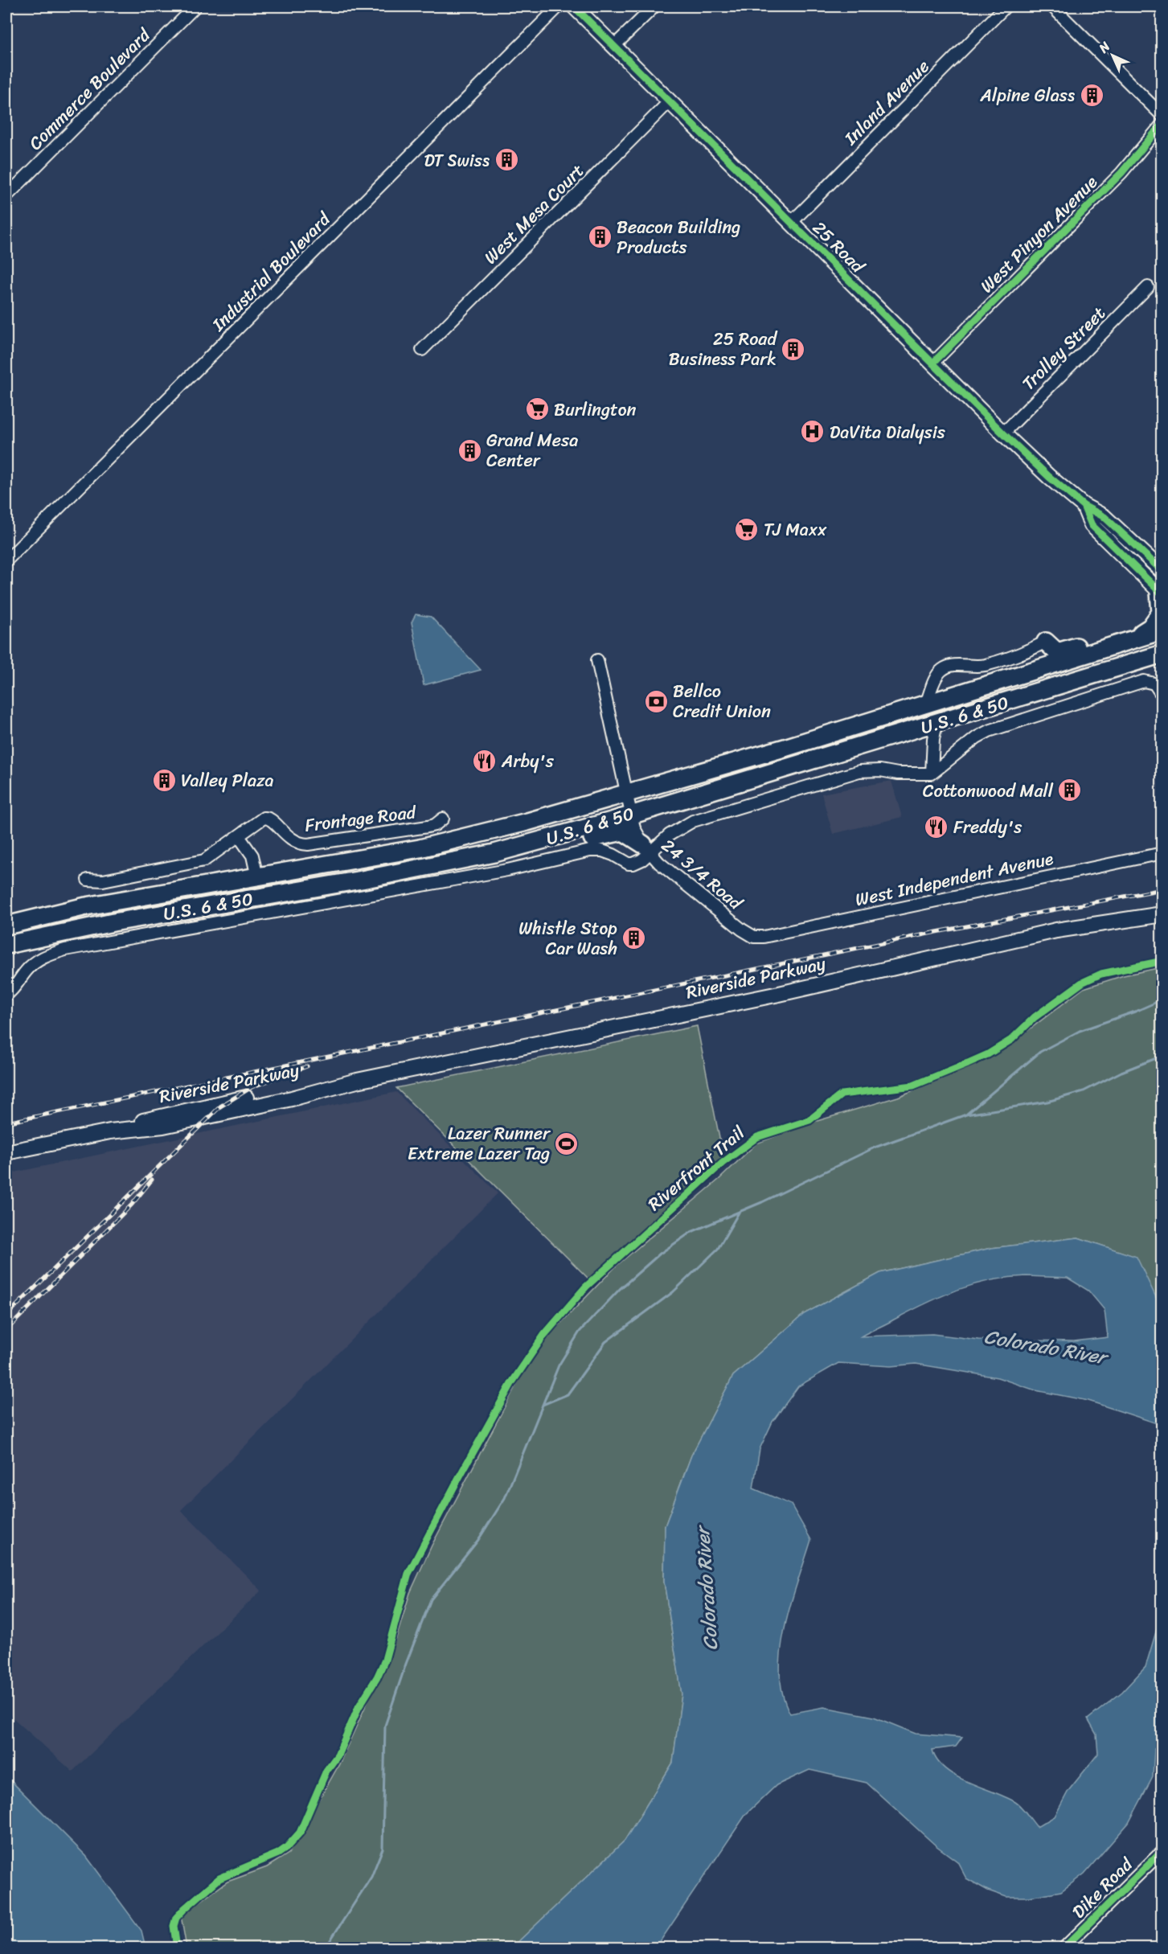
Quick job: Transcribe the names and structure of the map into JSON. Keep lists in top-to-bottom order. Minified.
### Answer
{"streets":{"highway":["U.S. 6 & 50"],"main road":["25 Road","Riverside Parkway"],"street":["Commerce Boulevard","Inland Avenue","West Mesa Court","West Pinyon Avenue","Industrial Boulevard","Trolley Street","Frontage Road","24 3/4 Road","West Independent Avenue","Dike Road"],"cycle path":["Riverfront Trail"]},"crossings":[["Inland Avenue","25 Road"],["West Mesa Court","25 Road"],["West Pinyon Avenue","25 Road"],["25 Road","Trolley Street"],["U.S. 6 & 50","24 3/4 Road"],["24 3/4 Road","West Independent Avenue"]],"water":["Colorado River"],"places":{"building":["Alpine Glass","DT Swiss","Beacon Building Products","25 Road Business Park","Grand Mesa Center","Valley Plaza","Cottonwood Mall","Whistle Stop Car Wash"],"supermarket":["Burlington","TJ Maxx"],"hospital":["DaVita Dialysis"],"bank":["Bellco Credit Union"],"restaurant":["Arby's","Freddy's"],"sports":["Lazer Runner Extreme Lazer Tag"]},"north":"top left"}
